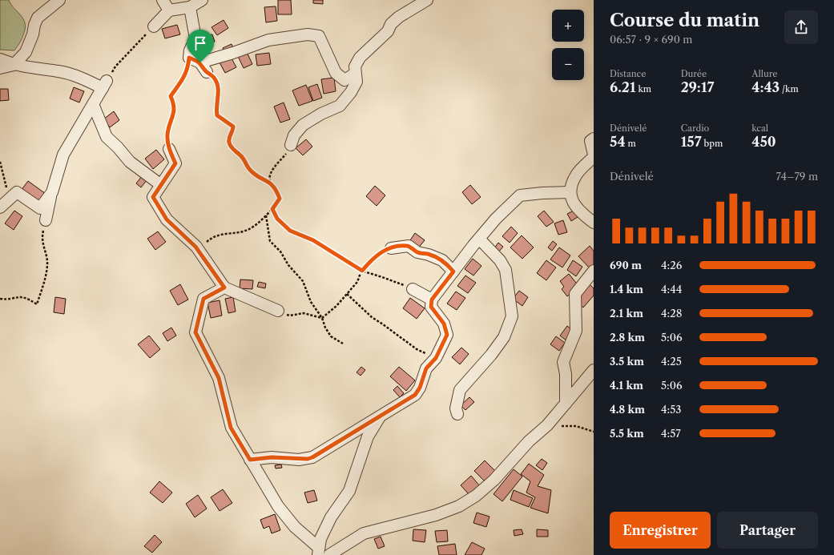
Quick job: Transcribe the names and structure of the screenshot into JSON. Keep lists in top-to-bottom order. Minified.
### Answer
{"page":{"heading":["Course du matin","06:57 · 9 × 690 m"],"map_buttons":["+","−"],"stats":[["Distance","6.21 km"],["Durée","29:17"],["Allure","4:43 /km"],["Dénivelé","54 m"],["Cardio","157 bpm"],["kcal","450"]],"chart":["Dénivelé","74–79 m"],"list":[{"name":"690 m","note":"4:26"},{"name":"1.4 km","note":"4:44"},{"name":"2.1 km","note":"4:28"},{"name":"2.8 km","note":"5:06"},{"name":"3.5 km","note":"4:25"},{"name":"4.1 km","note":"5:06"},{"name":"4.8 km","note":"4:53"},{"name":"5.5 km","note":"4:57"}],"buttons":["Enregistrer","Partager"]}}
